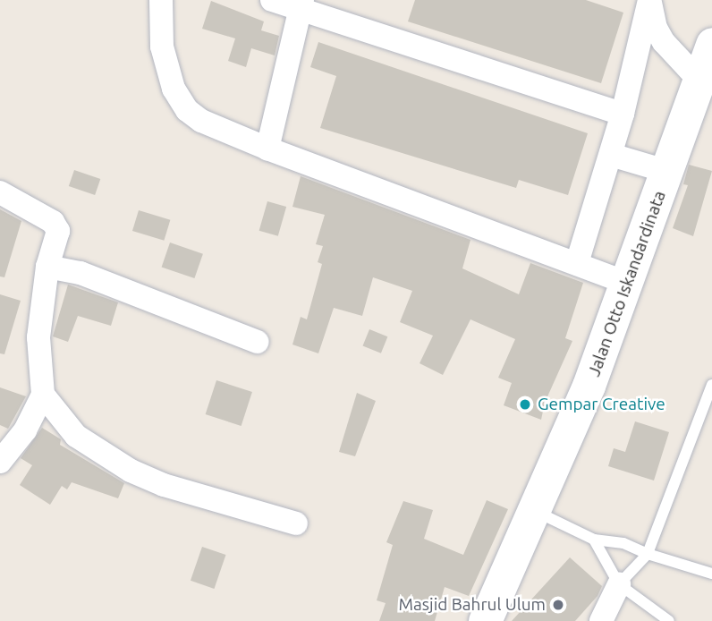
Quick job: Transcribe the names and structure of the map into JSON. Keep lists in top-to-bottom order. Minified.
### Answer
{"streets":{"main road":["Jalan Otto Iskandardinata"]},"places":["Gempar Creative","Masjid Bahrul Ulum"]}
